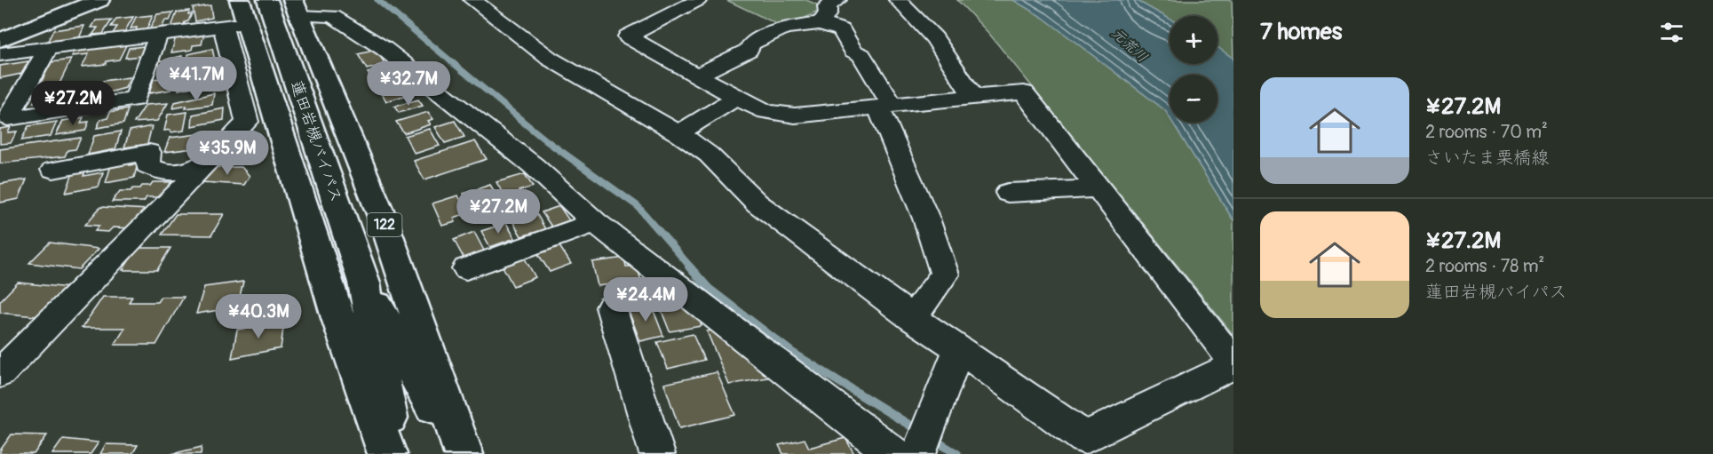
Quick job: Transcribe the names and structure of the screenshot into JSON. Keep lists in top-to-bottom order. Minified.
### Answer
{"streets":{"main road":["蓮田岩槻バイパス","122"]},"water":["元荒川"],"page":{"heading":"7 homes","map_buttons":["+","−"],"price":["¥41.7M","¥32.7M","¥27.2M","¥35.9M","¥27.2M","¥24.4M","¥40.3M"],"list":[{"name":"¥27.2M","note":"2 rooms · 70 m² · さいたま栗橋線"},{"name":"¥27.2M","note":"2 rooms · 78 m² · 蓮田岩槻バイパス"}]}}
